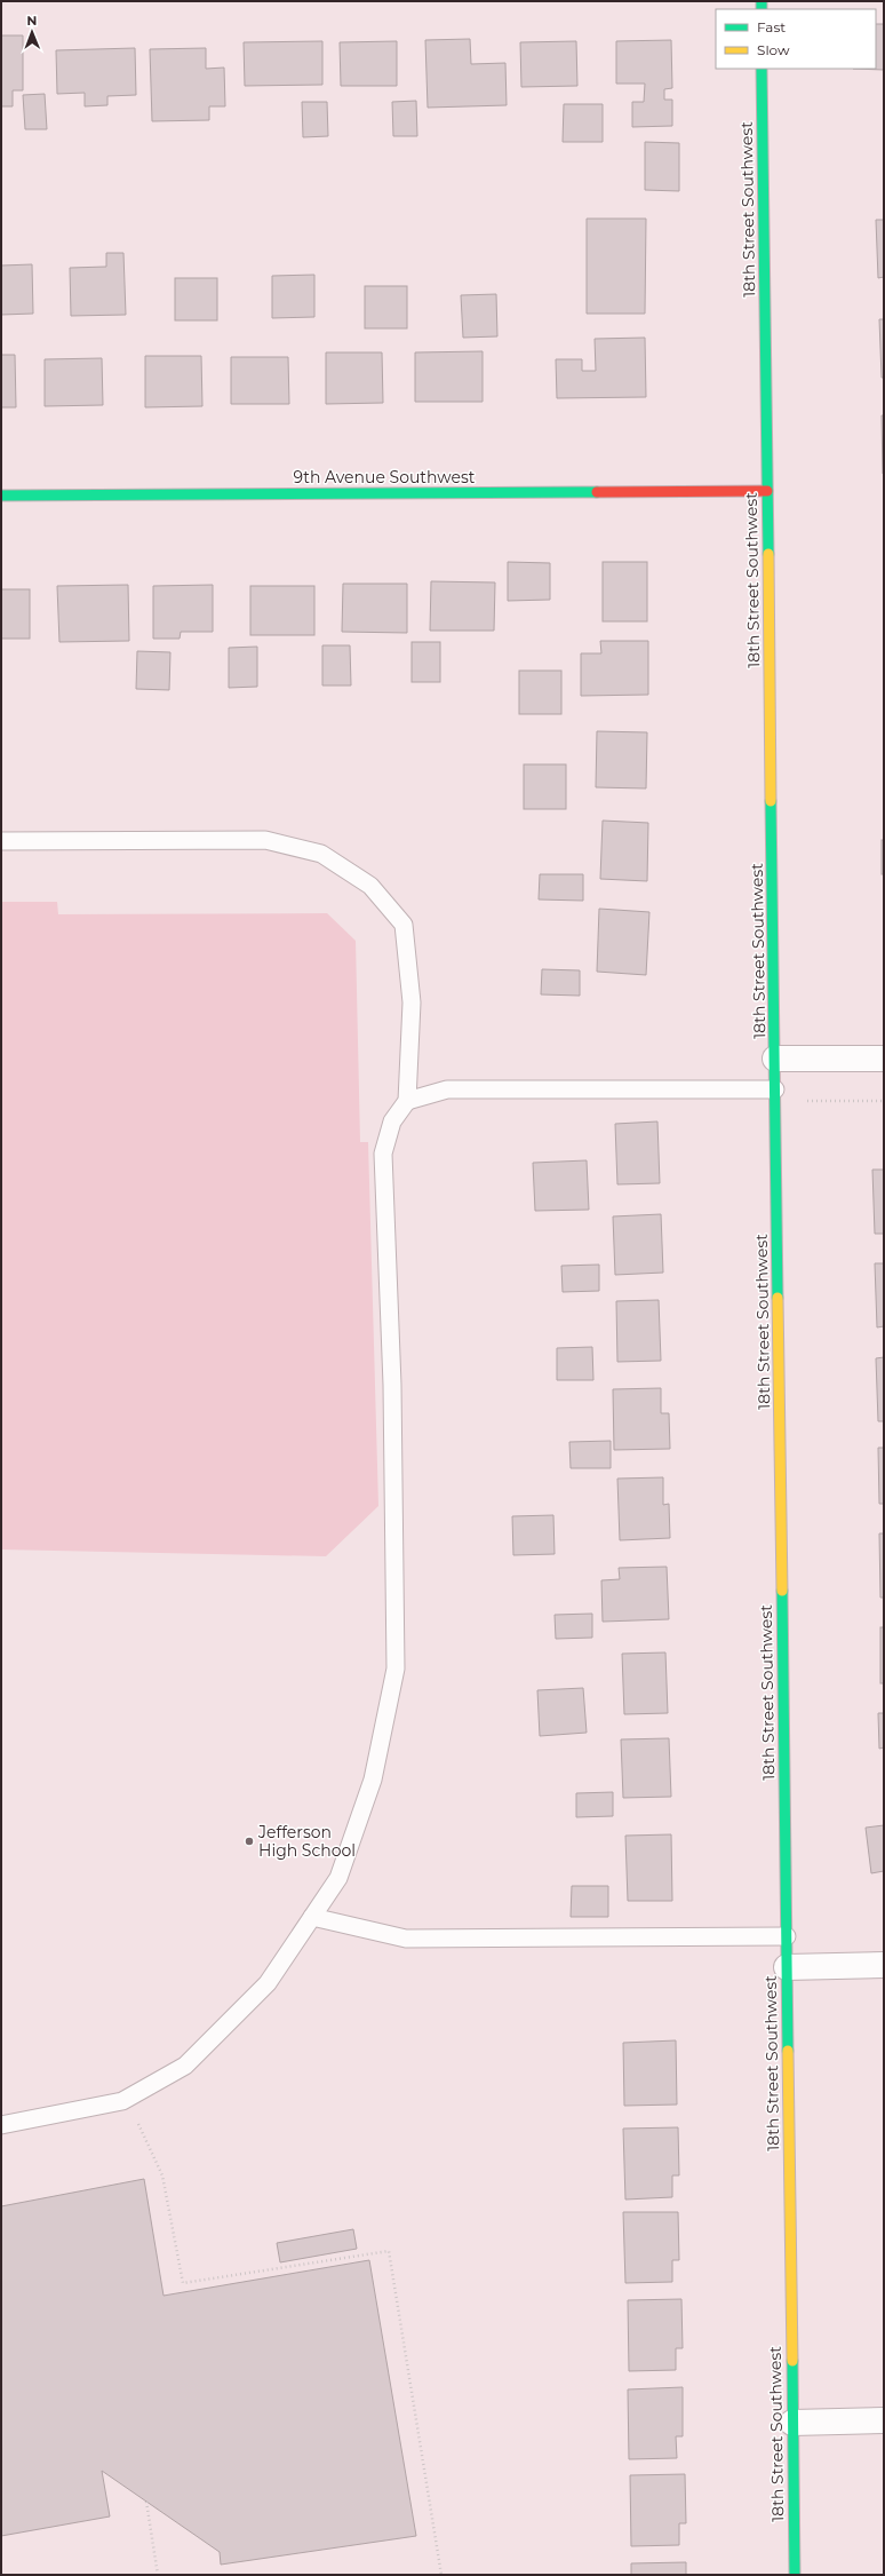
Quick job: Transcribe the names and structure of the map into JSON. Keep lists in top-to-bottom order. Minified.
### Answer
{"streets":{"street":["18th Street Southwest","9th Avenue Southwest"]},"crossings":[["18th Street Southwest","9th Avenue Southwest"]],"places":["Jefferson High School"],"legend":["Fast","Slow"],"north":"top"}
